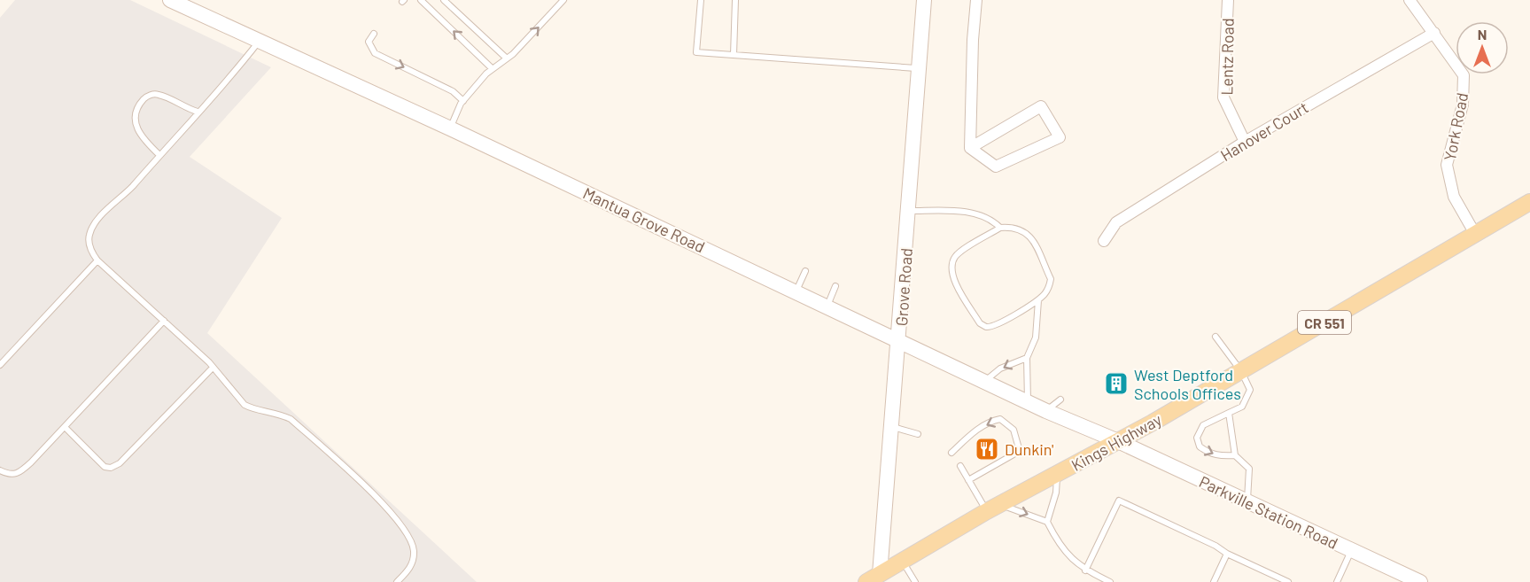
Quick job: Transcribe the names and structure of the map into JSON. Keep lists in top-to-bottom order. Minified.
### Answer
{"streets":{"main road":["Mantua Grove Road","Grove Road","CR 551","Kings Highway","Parkville Station Road"],"street":["Lentz Road","York Road","Hanover Court"]},"crossings":[["Lentz Road","Hanover Court"],["York Road","Hanover Court"],["York Road","Kings Highway"],["Mantua Grove Road","Grove Road"],["Mantua Grove Road","Kings Highway"],["Mantua Grove Road","Parkville Station Road"],["Grove Road","Kings Highway"],["Kings Highway","Parkville Station Road"]],"places":{"building":["West Deptford Schools Offices"],"restaurant":["Dunkin'"]},"north":"top"}
